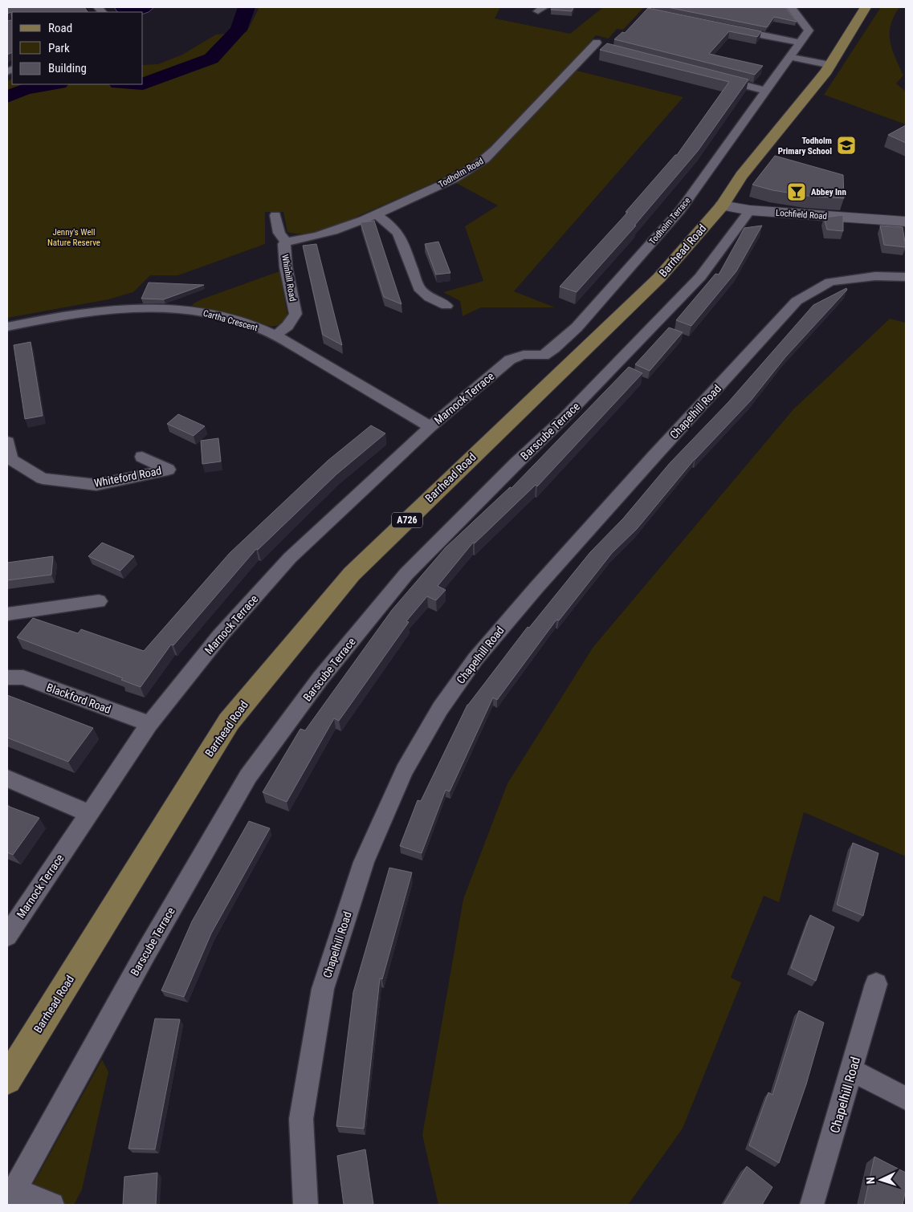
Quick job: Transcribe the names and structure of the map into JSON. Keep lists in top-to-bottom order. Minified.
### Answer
{"streets":{"main road":["Barrhead Road","A726"],"street":["Todholm Road","Lochfield Road","Todholm Terrace","Whinhill Road","Cartha Crescent","Marnock Terrace","Chapelhill Road","Barscube Terrace","Whiteford Road","Blackford Road"]},"crossings":[["Todholm Road","Whinhill Road"],["Lochfield Road","Barrhead Road"],["Lochfield Road","Barscube Terrace"],["Todholm Terrace","Marnock Terrace"],["Whinhill Road","Cartha Crescent"],["Cartha Crescent","Marnock Terrace"],["Marnock Terrace","Blackford Road"]],"parks":["Jenny's Well Nature Reserve"],"places":{"school or university":["Todholm Primary School"],"bar":["Abbey Inn"]},"legend":["Road","Park","Building"],"north":"left"}
